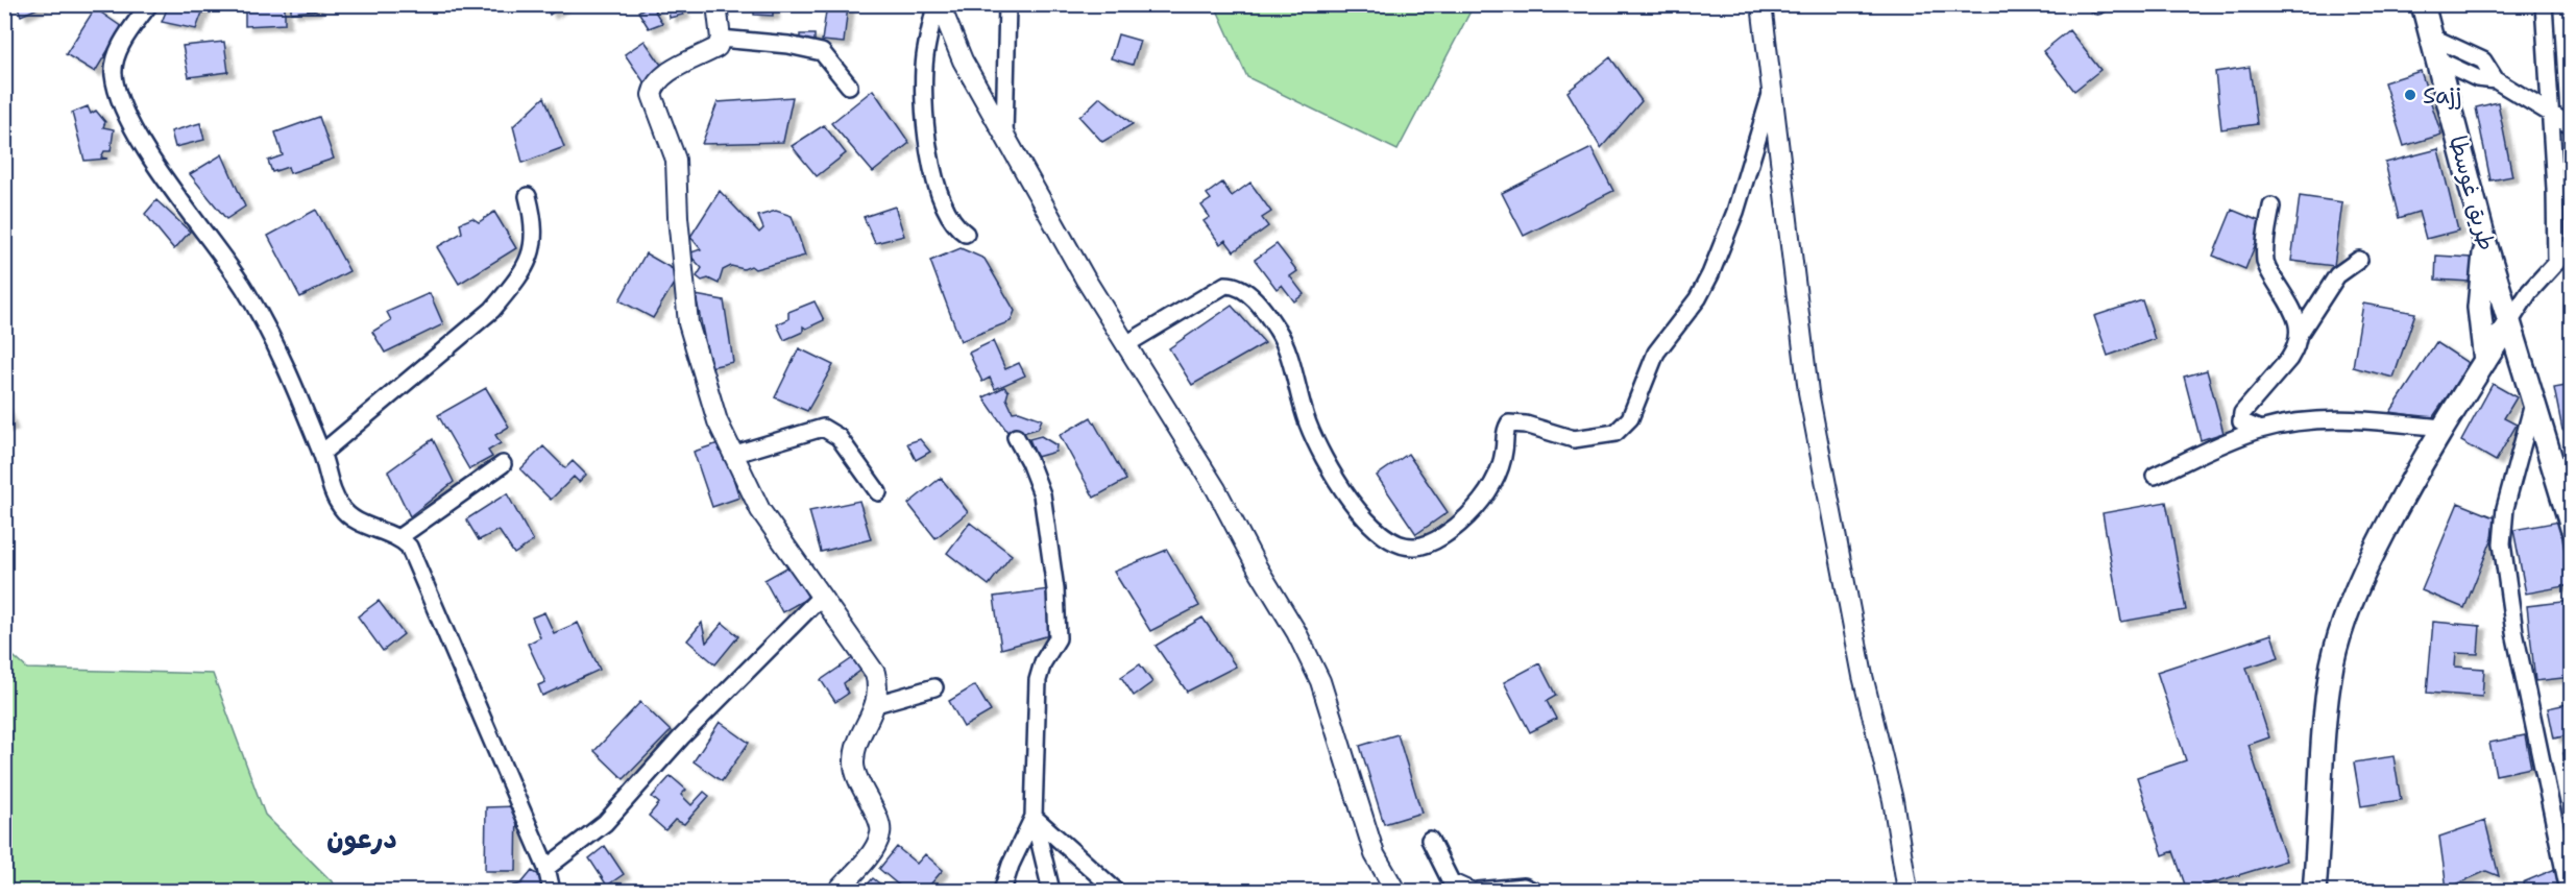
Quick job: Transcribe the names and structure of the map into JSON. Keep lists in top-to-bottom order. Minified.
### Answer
{"streets":{"main road":["طريق غوسطا"]},"districts":["درعون"],"places":["Sajj"]}
